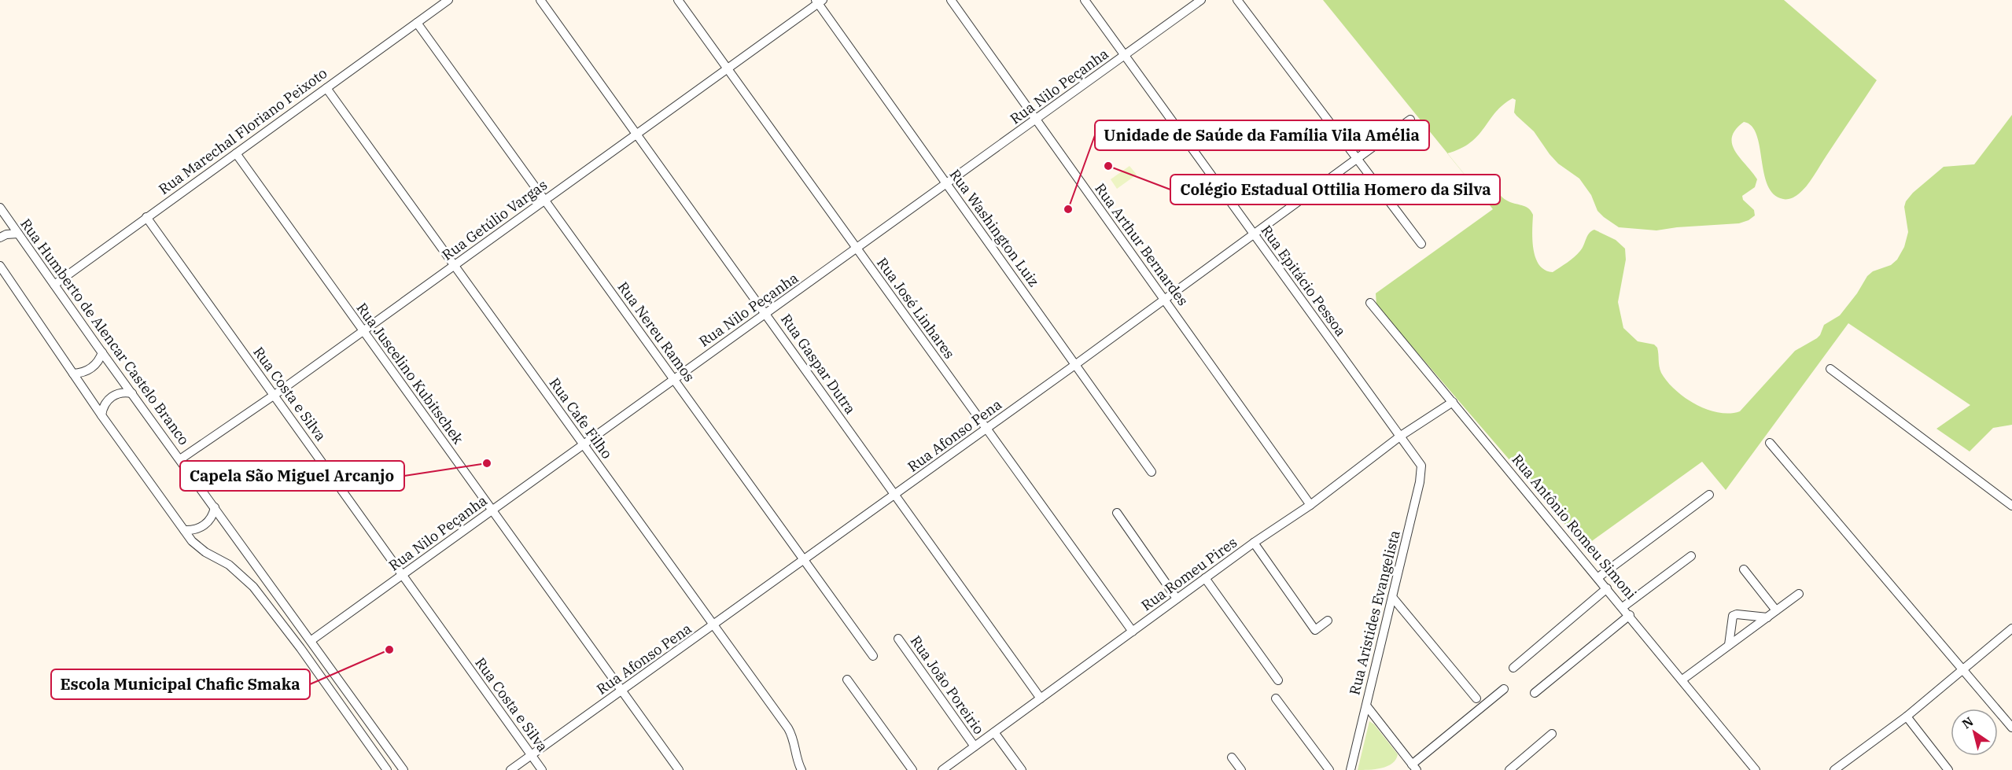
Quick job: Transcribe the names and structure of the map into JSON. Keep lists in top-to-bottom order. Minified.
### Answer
{"streets":{"street":["Rua Nilo Peçanha","Rua Marechal Floriano Peixoto","Rua Getúlio Vargas","Rua Washington Luiz","Rua Arthur Bernardes","Rua Epitácio Pessoa","Rua José Linhares","Rua Humberto de Alencar Castelo Branco","Rua Nereu Ramos","Rua Gaspar Dutra","Rua Juscelino Kubitschek","Rua Costa e Silva","Rua Cafe Filho","Rua Afonso Pena","Rua Antônio Romeu Simoni","Rua Romeu Pires","Rua Aristides Evangelista","Rua João Poreirio"]},"crossings":[["Rua Nilo Peçanha","Rua Washington Luiz"],["Rua Nilo Peçanha","Rua Arthur Bernardes"],["Rua Nilo Peçanha","Rua Epitácio Pessoa"],["Rua Nilo Peçanha","Rua José Linhares"],["Rua Nilo Peçanha","Rua Humberto de Alencar Castelo Branco"],["Rua Nilo Peçanha","Rua Nereu Ramos"],["Rua Nilo Peçanha","Rua Gaspar Dutra"],["Rua Nilo Peçanha","Rua Juscelino Kubitschek"],["Rua Nilo Peçanha","Rua Costa e Silva"],["Rua Nilo Peçanha","Rua Cafe Filho"],["Rua Marechal Floriano Peixoto","Rua Humberto de Alencar Castelo Branco"],["Rua Marechal Floriano Peixoto","Rua Nereu Ramos"],["Rua Marechal Floriano Peixoto","Rua Juscelino Kubitschek"],["Rua Marechal Floriano Peixoto","Rua Costa e Silva"],["Rua Marechal Floriano Peixoto","Rua Cafe Filho"],["Rua Getúlio Vargas","Rua Washington Luiz"],["Rua Getúlio Vargas","Rua José Linhares"],["Rua Getúlio Vargas","Rua Humberto de Alencar Castelo Branco"],["Rua Getúlio Vargas","Rua Nereu Ramos"],["Rua Getúlio Vargas","Rua Gaspar Dutra"],["Rua Getúlio Vargas","Rua Juscelino Kubitschek"],["Rua Getúlio Vargas","Rua Costa e Silva"],["Rua Getúlio Vargas","Rua Cafe Filho"],["Rua Washington Luiz","Rua Afonso Pena"],["Rua Arthur Bernardes","Rua Afonso Pena"],["Rua Arthur Bernardes","Rua Romeu Pires"],["Rua Epitácio Pessoa","Rua Afonso Pena"],["Rua Epitácio Pessoa","Rua Romeu Pires"],["Rua Epitácio Pessoa","Rua Aristides Evangelista"],["Rua José Linhares","Rua Afonso Pena"],["Rua José Linhares","Rua Romeu Pires"],["Rua Nereu Ramos","Rua Afonso Pena"],["Rua Gaspar Dutra","Rua Afonso Pena"],["Rua Gaspar Dutra","Rua Romeu Pires"],["Rua Juscelino Kubitschek","Rua Afonso Pena"],["Rua Costa e Silva","Rua Afonso Pena"],["Rua Cafe Filho","Rua Afonso Pena"],["Rua Antônio Romeu Simoni","Rua Romeu Pires"],["Rua Romeu Pires","Rua João Poreirio"]],"places":["Colégio Estadual Ottilia Homero da Silva","Unidade de Saúde da Família Vila Amélia","Capela São Miguel Arcanjo","Escola Municipal Chafic Smaka"],"north":"top left"}
